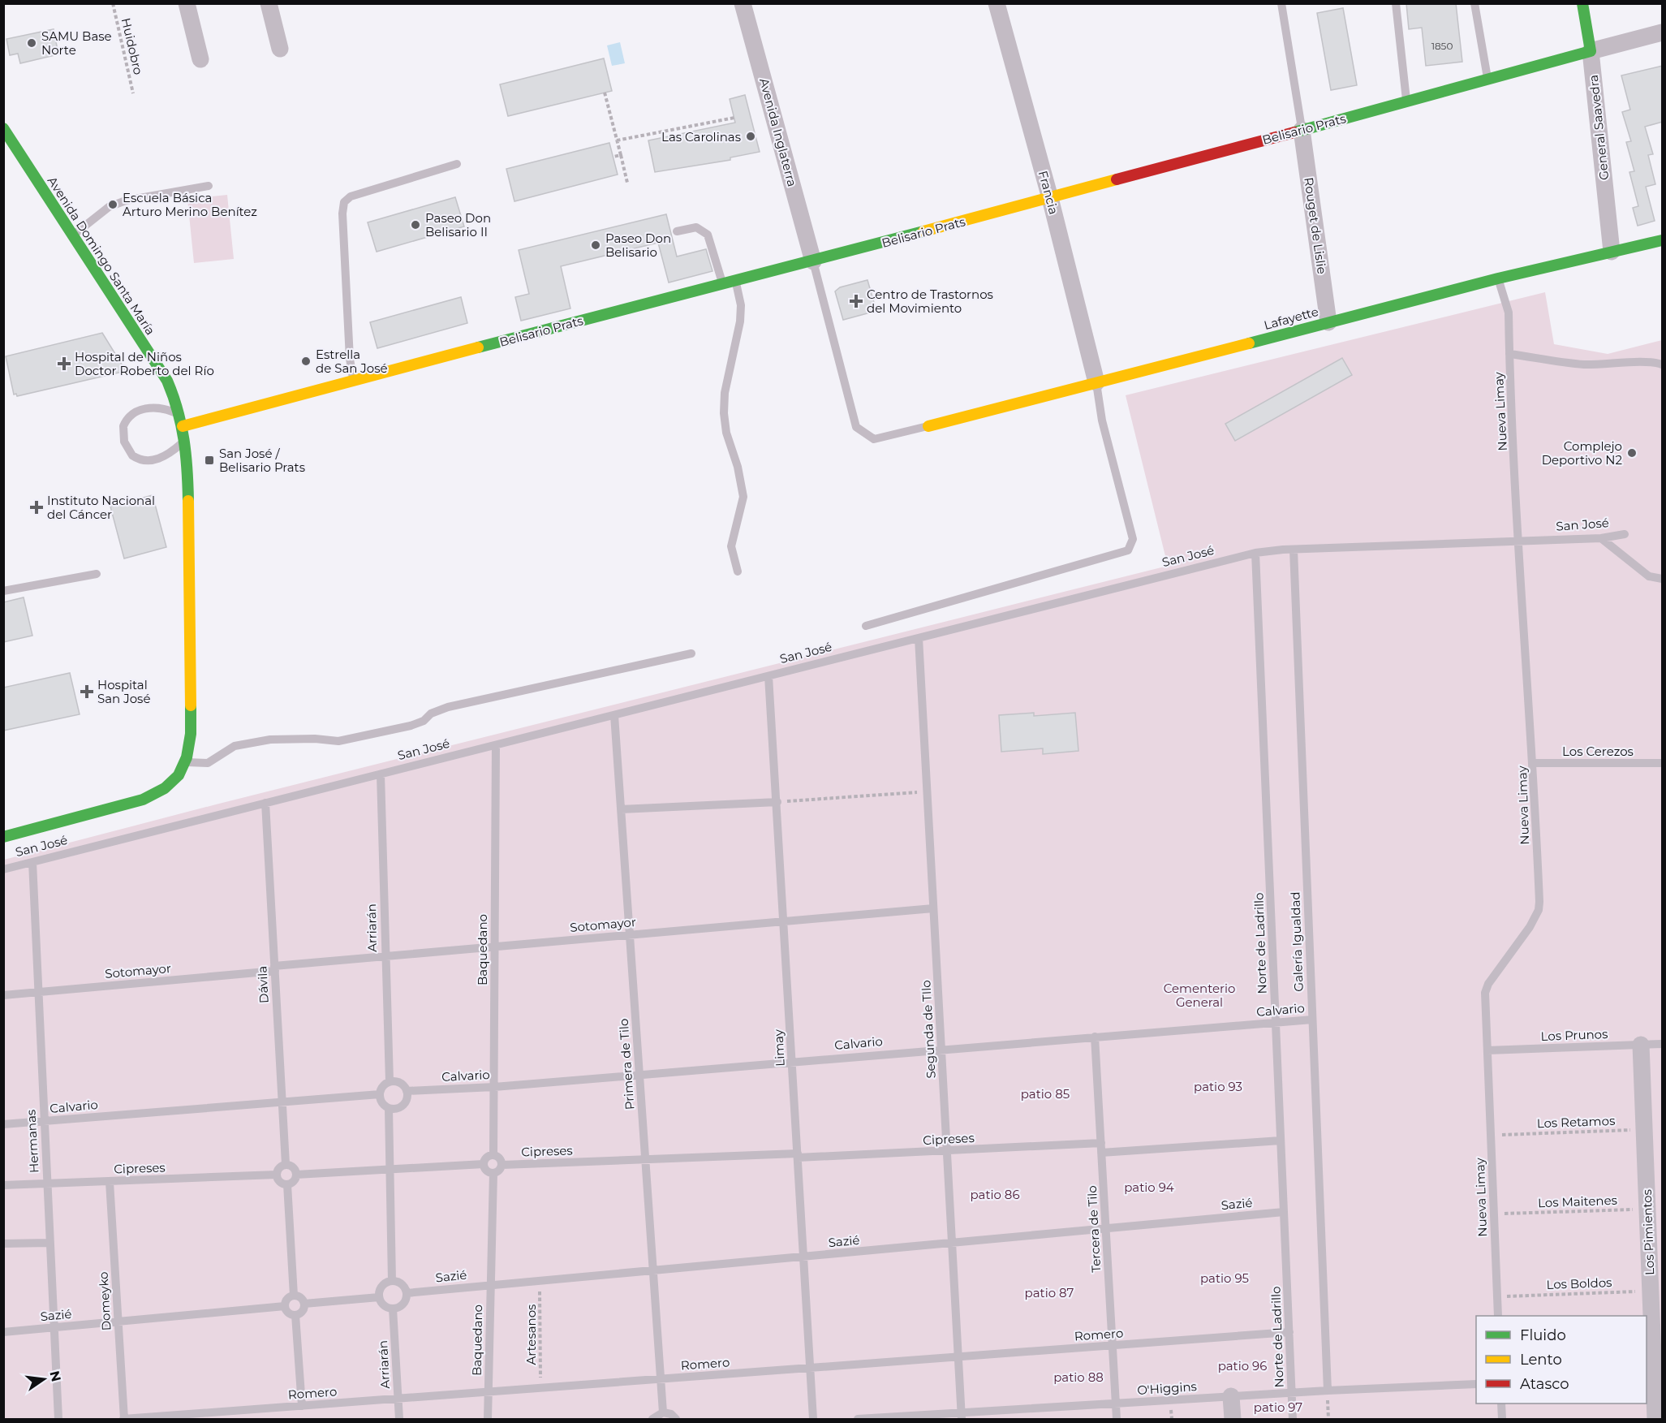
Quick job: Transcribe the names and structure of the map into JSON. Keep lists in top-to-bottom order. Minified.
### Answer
{"streets":{"street":["General Saavedra","Belisario Prats","Avenida Inglaterra","Francia","Rouget de Lislie","Avenida Domingo Santa María","Lafayette","San José","Los Pimientos"],"lane":["Nueva Limay","Los Cerezos","Sotomayor","Arriarán","Galería Igualdad","Norte de Ladrillo","Baquedano","Dávila","Calvario","Segunda de TIlo","Los Prunos","Limay","Primera de Tilo","Cipreses","Hermanas","Sazié","Tercera de Tilo","Domeyko","Romero","O'Higgins"],"path":["Huidobro","Los Retamos","Los Maitenes","Los Boldos","Artesanos"]},"crossings":[["General Saavedra","Belisario Prats"],["General Saavedra","Lafayette"],["Belisario Prats","Avenida Inglaterra"],["Belisario Prats","Francia"],["Belisario Prats","Rouget de Lislie"],["Belisario Prats","Avenida Domingo Santa María"],["Belisario Prats","San José"],["Francia","Lafayette"],["Rouget de Lislie","Lafayette"],["Avenida Domingo Santa María","San José"],["Lafayette","Nueva Limay"],["Nueva Limay","San José"],["Nueva Limay","Los Cerezos"],["Nueva Limay","Los Prunos"],["Nueva Limay","Los Retamos"],["Nueva Limay","Los Maitenes"],["Nueva Limay","Los Boldos"],["San José","Arriarán"],["San José","Galería Igualdad"],["San José","Norte de Ladrillo"],["San José","Baquedano"],["San José","Dávila"],["San José","Segunda de TIlo"],["San José","Limay"],["San José","Primera de Tilo"],["San José","Hermanas"],["Sotomayor","Arriarán"],["Sotomayor","Baquedano"],["Sotomayor","Dávila"],["Sotomayor","Segunda de TIlo"],["Sotomayor","Limay"],["Sotomayor","Primera de Tilo"],["Sotomayor","Hermanas"],["Arriarán","Calvario"],["Arriarán","Sazié"],["Arriarán","Romero"],["Galería Igualdad","Calvario"],["Galería Igualdad","O'Higgins"],["Norte de Ladrillo","Calvario"],["Norte de Ladrillo","Cipreses"],["Norte de Ladrillo","Sazié"],["Norte de Ladrillo","Romero"],["Norte de Ladrillo","O'Higgins"],["Baquedano","Calvario"],["Baquedano","Cipreses"],["Baquedano","Sazié"],["Baquedano","Romero"],["Dávila","Calvario"],["Dávila","Cipreses"],["Calvario","Segunda de TIlo"],["Calvario","Limay"],["Calvario","Primera de Tilo"],["Calvario","Hermanas"],["Calvario","Tercera de Tilo"],["Segunda de TIlo","Cipreses"],["Segunda de TIlo","Sazié"],["Segunda de TIlo","Romero"],["Segunda de TIlo","O'Higgins"],["Los Prunos","Los Pimientos"],["Limay","Cipreses"],["Limay","Sazié"],["Limay","Romero"],["Primera de Tilo","Cipreses"],["Primera de Tilo","Sazié"],["Primera de Tilo","Romero"],["Los Retamos","Los Pimientos"],["Cipreses","Hermanas"],["Cipreses","Tercera de Tilo"],["Cipreses","Domeyko"],["Hermanas","Sazié"],["Los Maitenes","Los Pimientos"],["Sazié","Tercera de Tilo"],["Sazié","Domeyko"],["Sazié","Artesanos"],["Tercera de Tilo","Romero"],["Tercera de Tilo","O'Higgins"],["Los Pimientos","Los Boldos"],["Domeyko","Romero"],["Artesanos","Romero"]],"parks":["Cementerio General","patio 93","patio 85","patio 94","patio 86","patio 95","patio 87","patio 96","patio 88","patio 97"],"places":{"other":["SAMU Base Norte","Las Carolinas","Escuela Básica Arturo Merino Benítez","Paseo Don Belisario II","Paseo Don Belisario","Estrella de San José","Complejo Deportivo N2"],"health":["Centro de Trastornos del Movimiento","Hospital de Niños Doctor Roberto del Río","Instituto Nacional del Cáncer","Hospital San José"],"transit":["San José / Belisario Prats"]},"house_numbers":["1850"],"legend":["Fluido","Lento","Atasco"],"north":"right"}
